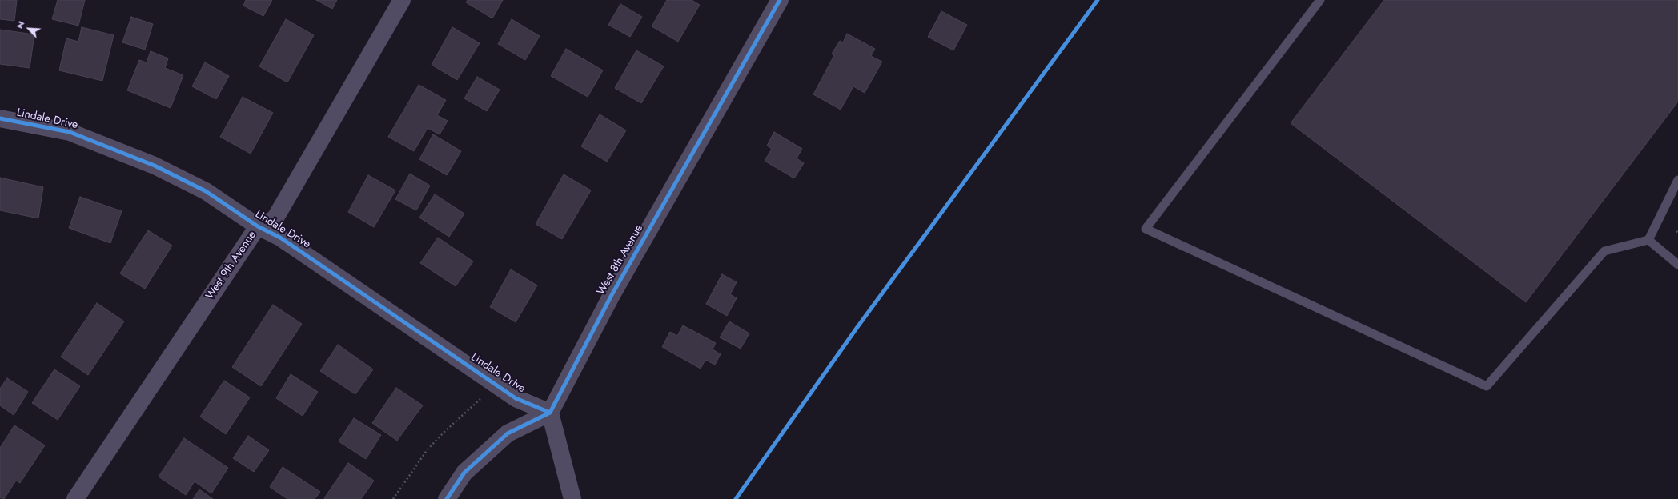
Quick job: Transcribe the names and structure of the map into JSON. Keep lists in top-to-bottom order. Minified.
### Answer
{"streets":{"street":["Lindale Drive","West 8th Avenue","West 9th Avenue"]},"crossings":[["Lindale Drive","West 8th Avenue"],["Lindale Drive","West 9th Avenue"]],"north":"top left"}
